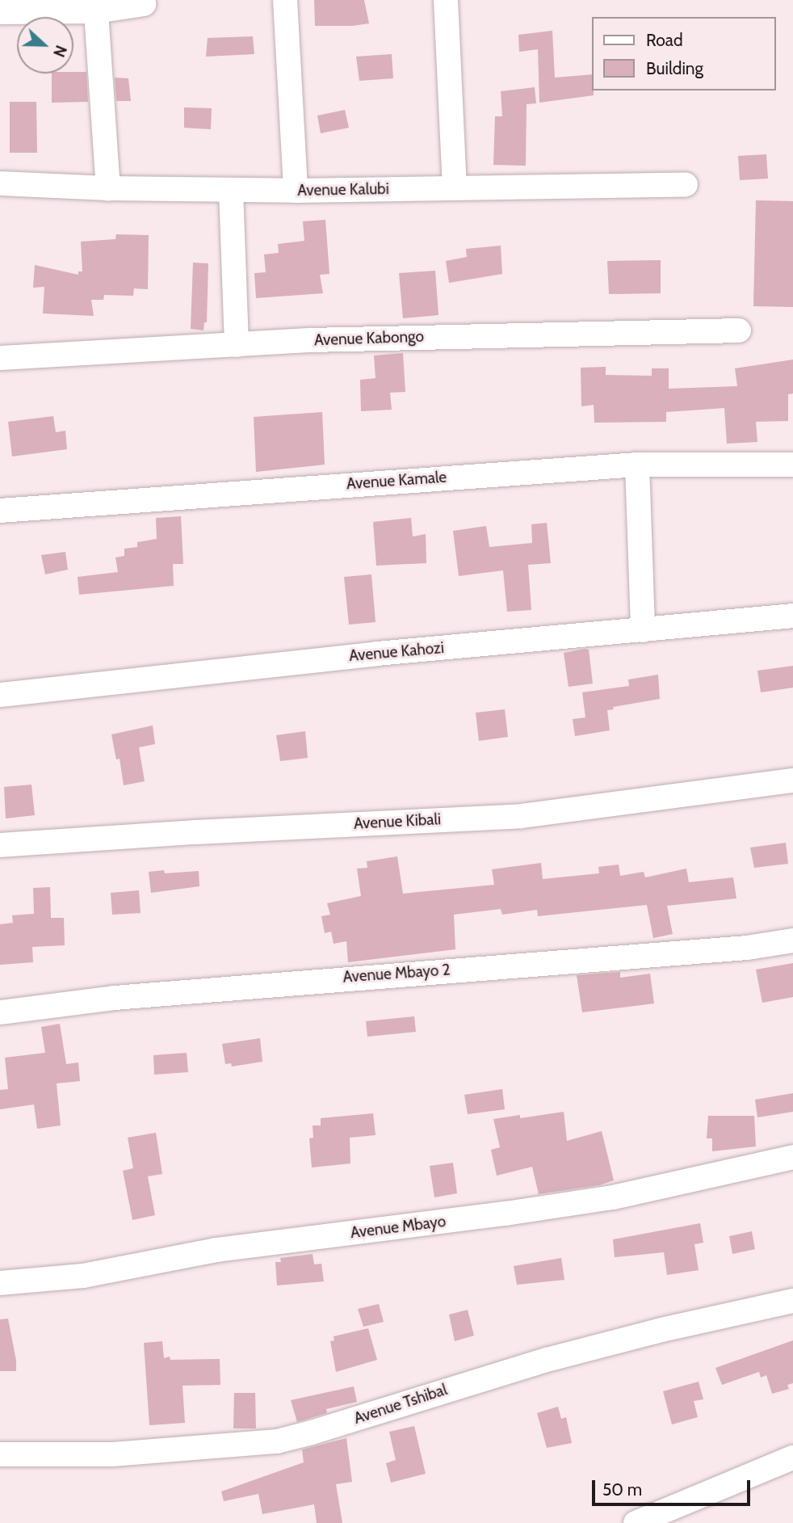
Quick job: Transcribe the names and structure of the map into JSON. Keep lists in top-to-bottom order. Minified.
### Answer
{"streets":{"street":["Avenue Kalubi","Avenue Kabongo","Avenue Kamale","Avenue Kahozi","Avenue Kibali","Avenue Mbayo 2","Avenue Mbayo","Avenue Tshibal"]},"legend":["Road","Building"],"scale_bar":"50 m","north":"right"}
